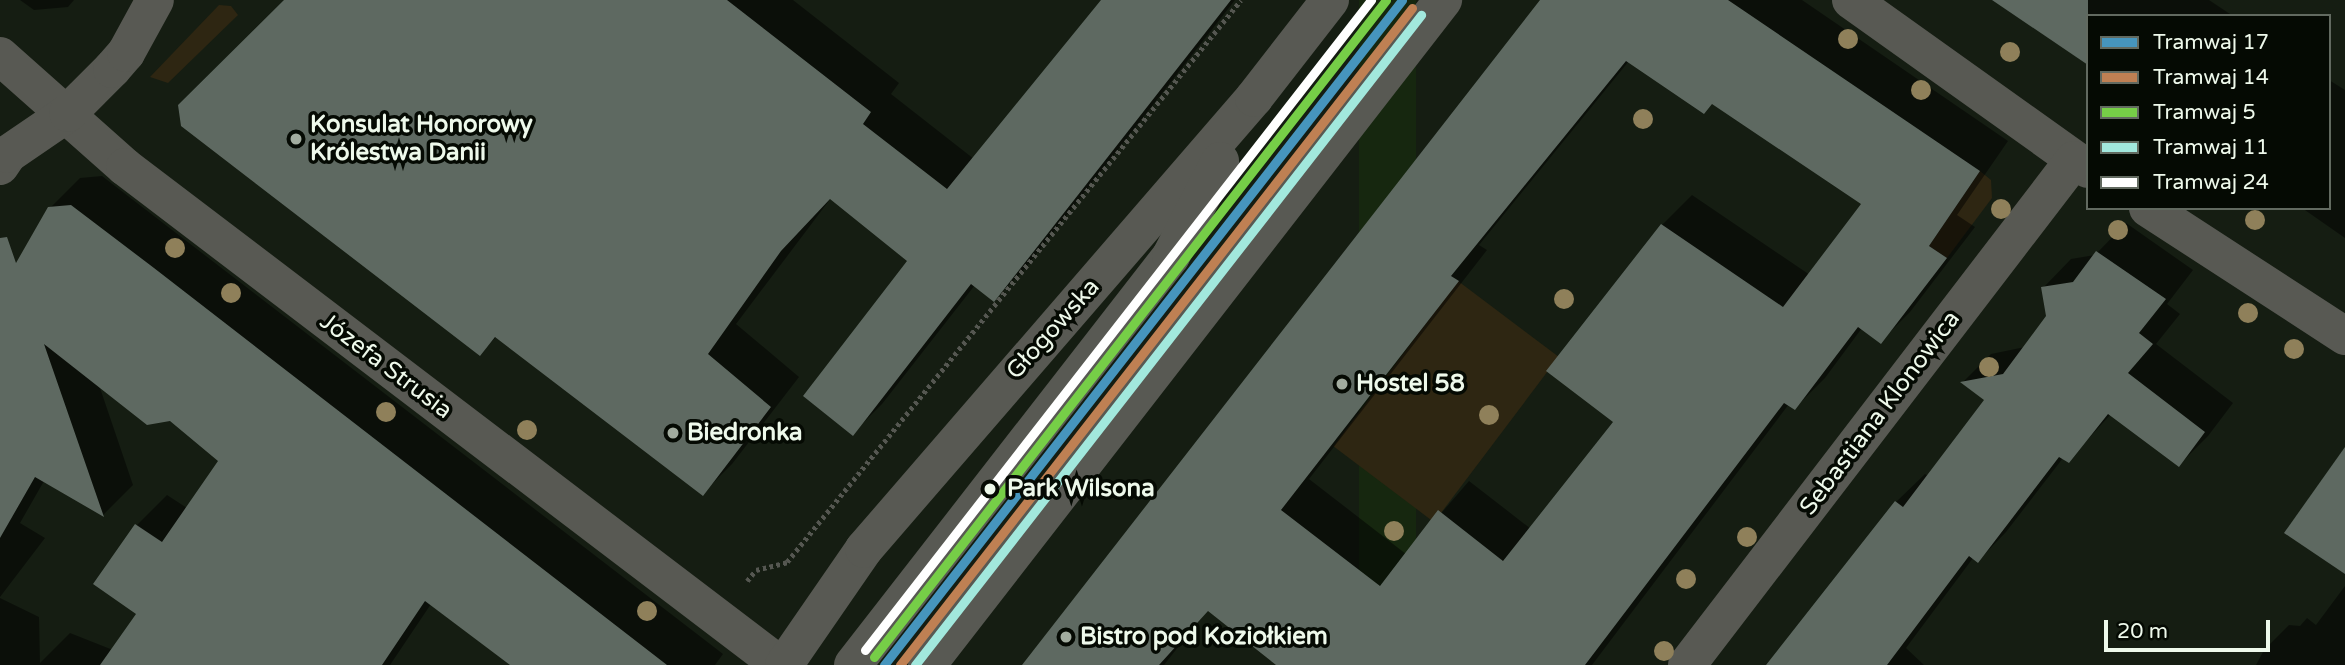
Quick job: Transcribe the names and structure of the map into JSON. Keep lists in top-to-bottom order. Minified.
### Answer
{"streets":{"street":["Głogowska","Józefa Strusia","Sebastiana Klonowica"]},"crossings":[["Głogowska","Józefa Strusia"]],"places":["Konsulat Honorowy Królestwa Danii","Hostel 58","Biedronka","Park Wilsona","Bistro pod Koziołkiem"],"lines":["tram line 17","tram line 5","tram line 24","tram line 14","tram line 11"],"legend":["Tramwaj 17","Tramwaj 14","Tramwaj 5","Tramwaj 11","Tramwaj 24"],"scale_bar":"20 m"}
